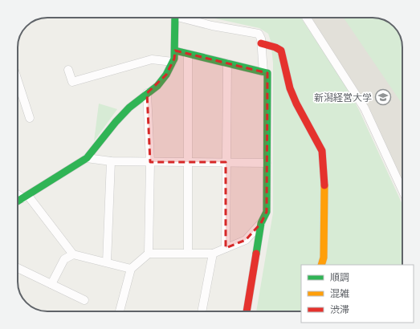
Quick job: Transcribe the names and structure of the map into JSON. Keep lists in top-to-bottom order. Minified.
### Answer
{"places":{"school or university":["新潟経営大学"]},"legend":["順調","混雑","渋滞"]}
